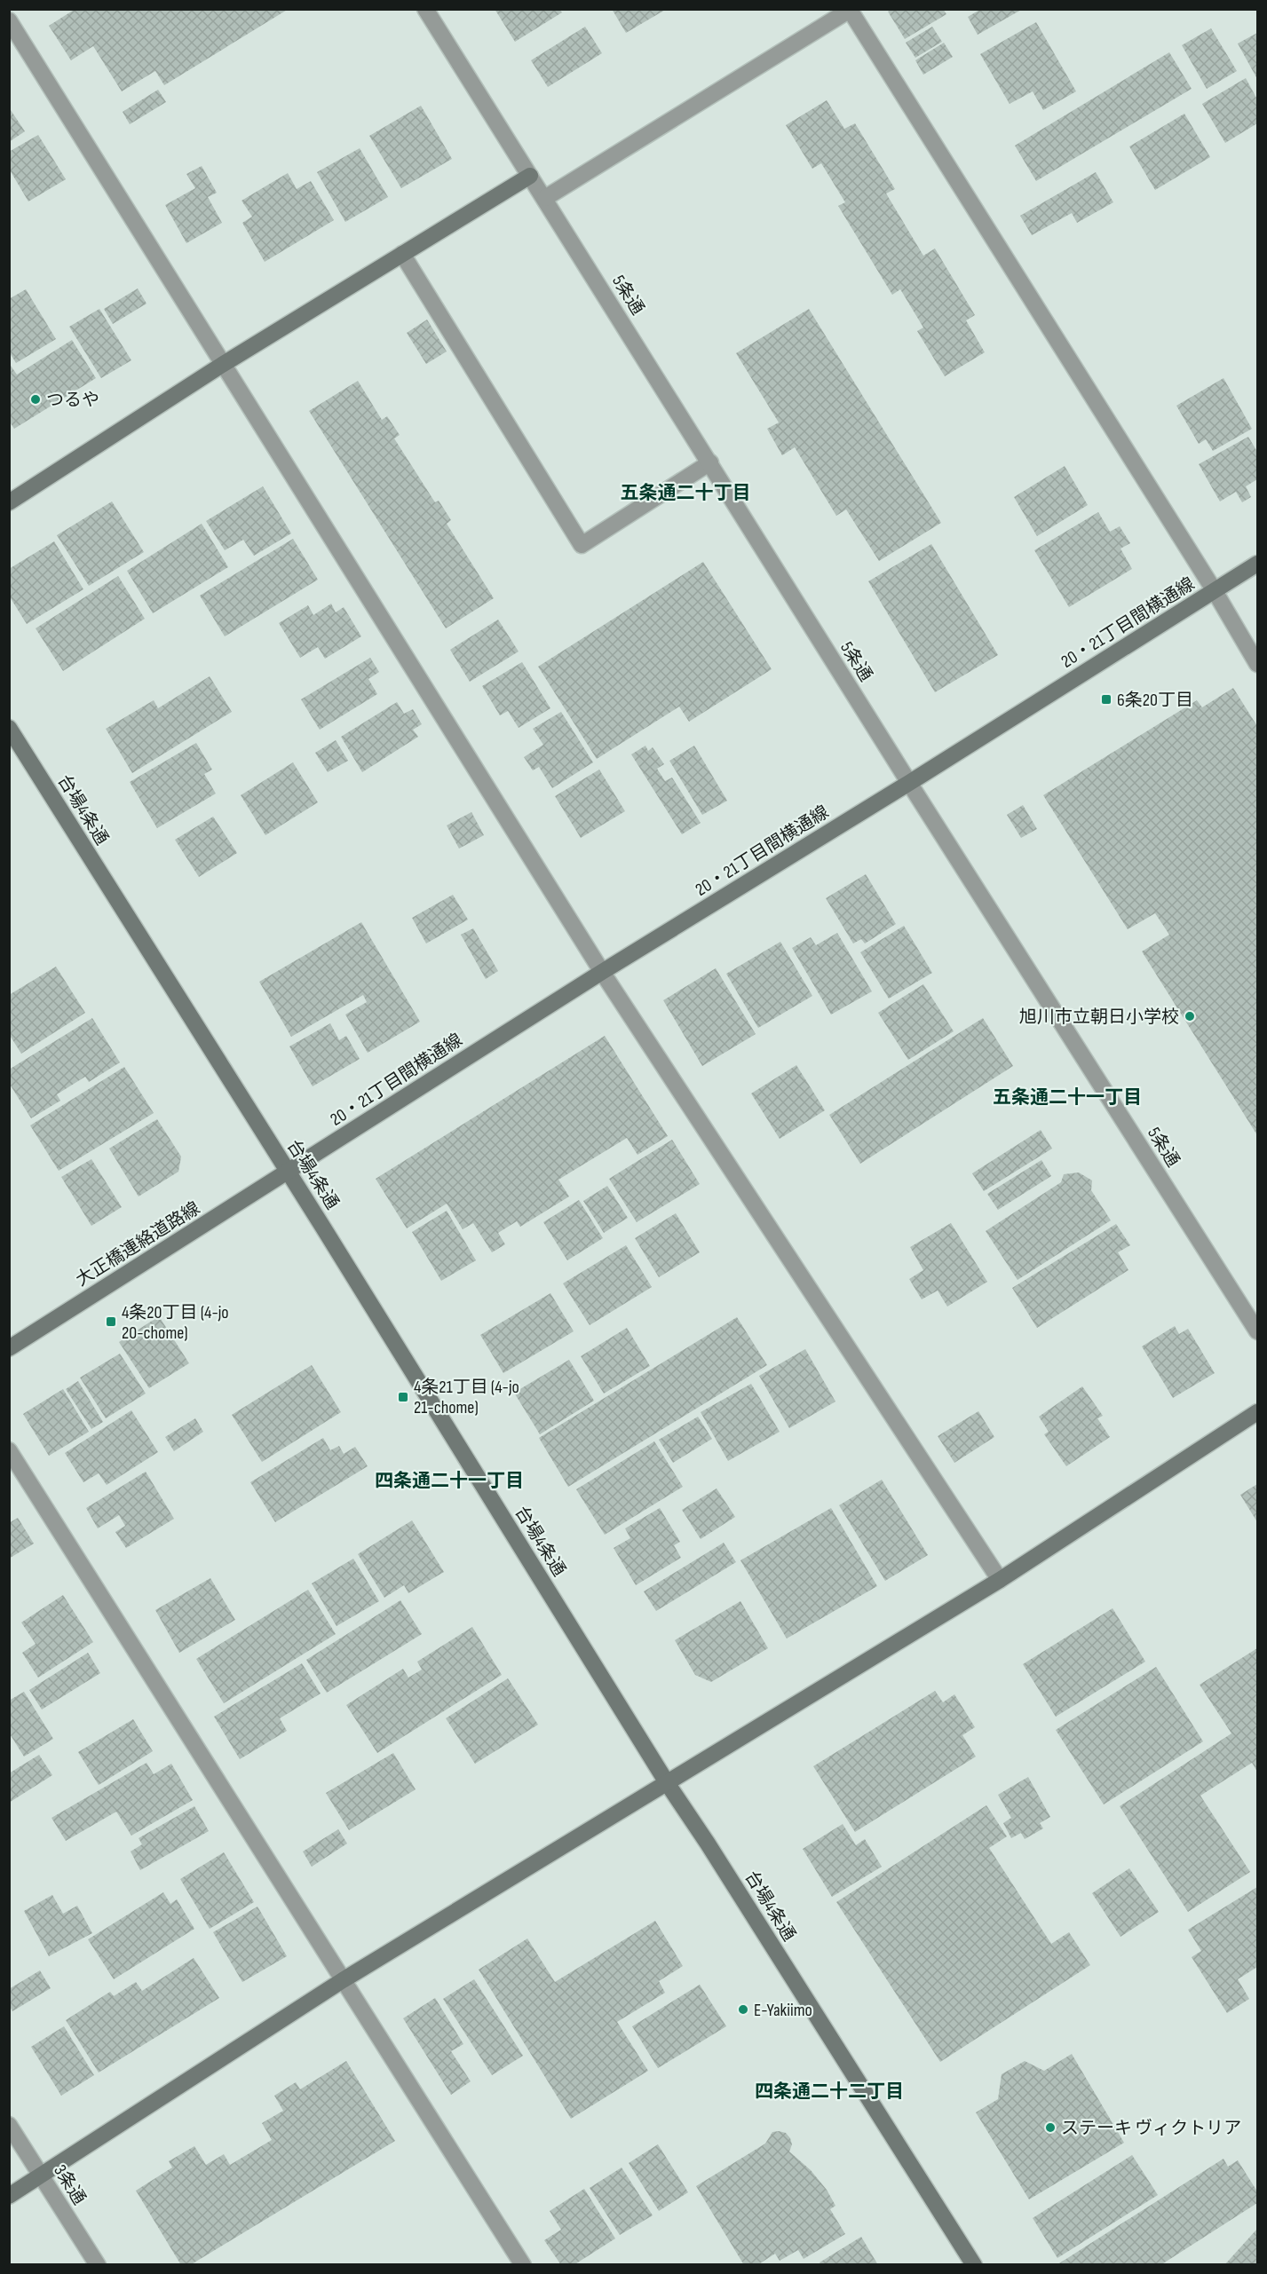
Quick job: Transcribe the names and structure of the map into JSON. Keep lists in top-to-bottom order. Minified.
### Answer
{"streets":{"street":["5条通","20・21丁目間横通線","台場4条通","大正橋連絡道路線","3条通"]},"crossings":[["5条通","20・21丁目間横通線"],["20・21丁目間横通線","台場4条通"],["20・21丁目間横通線","大正橋連絡道路線"],["台場4条通","大正橋連絡道路線"]],"districts":["五条通二十丁目","五条通二十一丁目","四条通二十一丁目","四条通二十二丁目"],"places":{"other":["つるや","旭川市立朝日小学校","E-Yakiimo","ステーキ ヴィクトリア"],"transit":["6条20丁目","4条20丁目 (4-jo 20-chome)","4条21丁目 (4-jo 21-chome)"]}}
